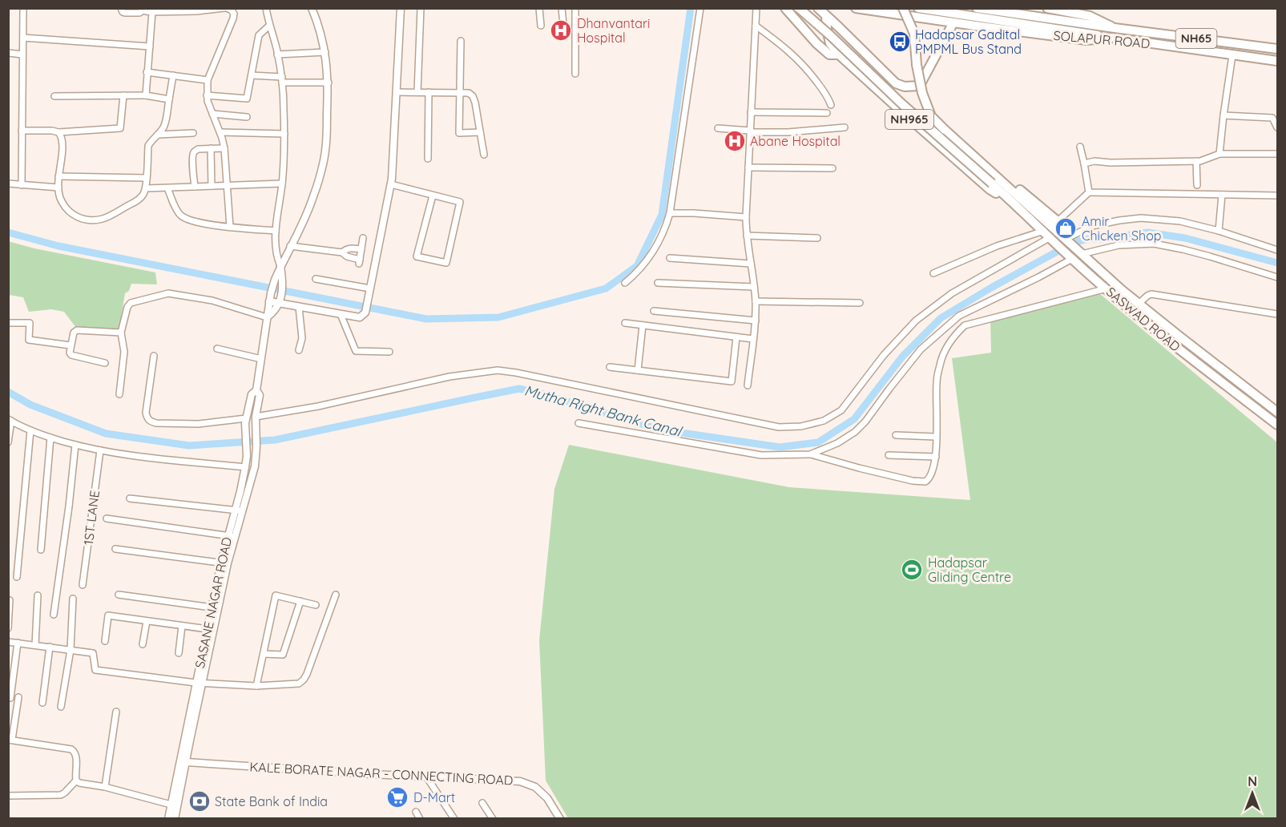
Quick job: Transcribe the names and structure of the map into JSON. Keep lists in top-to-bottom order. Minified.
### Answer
{"streets":{"main road":["NH65","SOLAPUR ROAD","NH965","SASWAD ROAD"],"street":["1ST LANE","SASANE NAGAR ROAD","KALE BORATE NAGAR - CONNECTING ROAD"]},"crossings":[["NH65","SOLAPUR ROAD"],["NH965","SASWAD ROAD"],["SASANE NAGAR ROAD","KALE BORATE NAGAR - CONNECTING ROAD"]],"water":["Mutha Right Bank Canal"],"places":{"hospital":["Dhanvantari Hospital","Abane Hospital"],"bus stop":["Hadapsar Gadital PMPML Bus Stand"],"shop":["Amir Chicken Shop"],"sports":["Hadapsar Gliding Centre"],"supermarket":["D-Mart"],"bank":["State Bank of India"]},"north":"top"}
